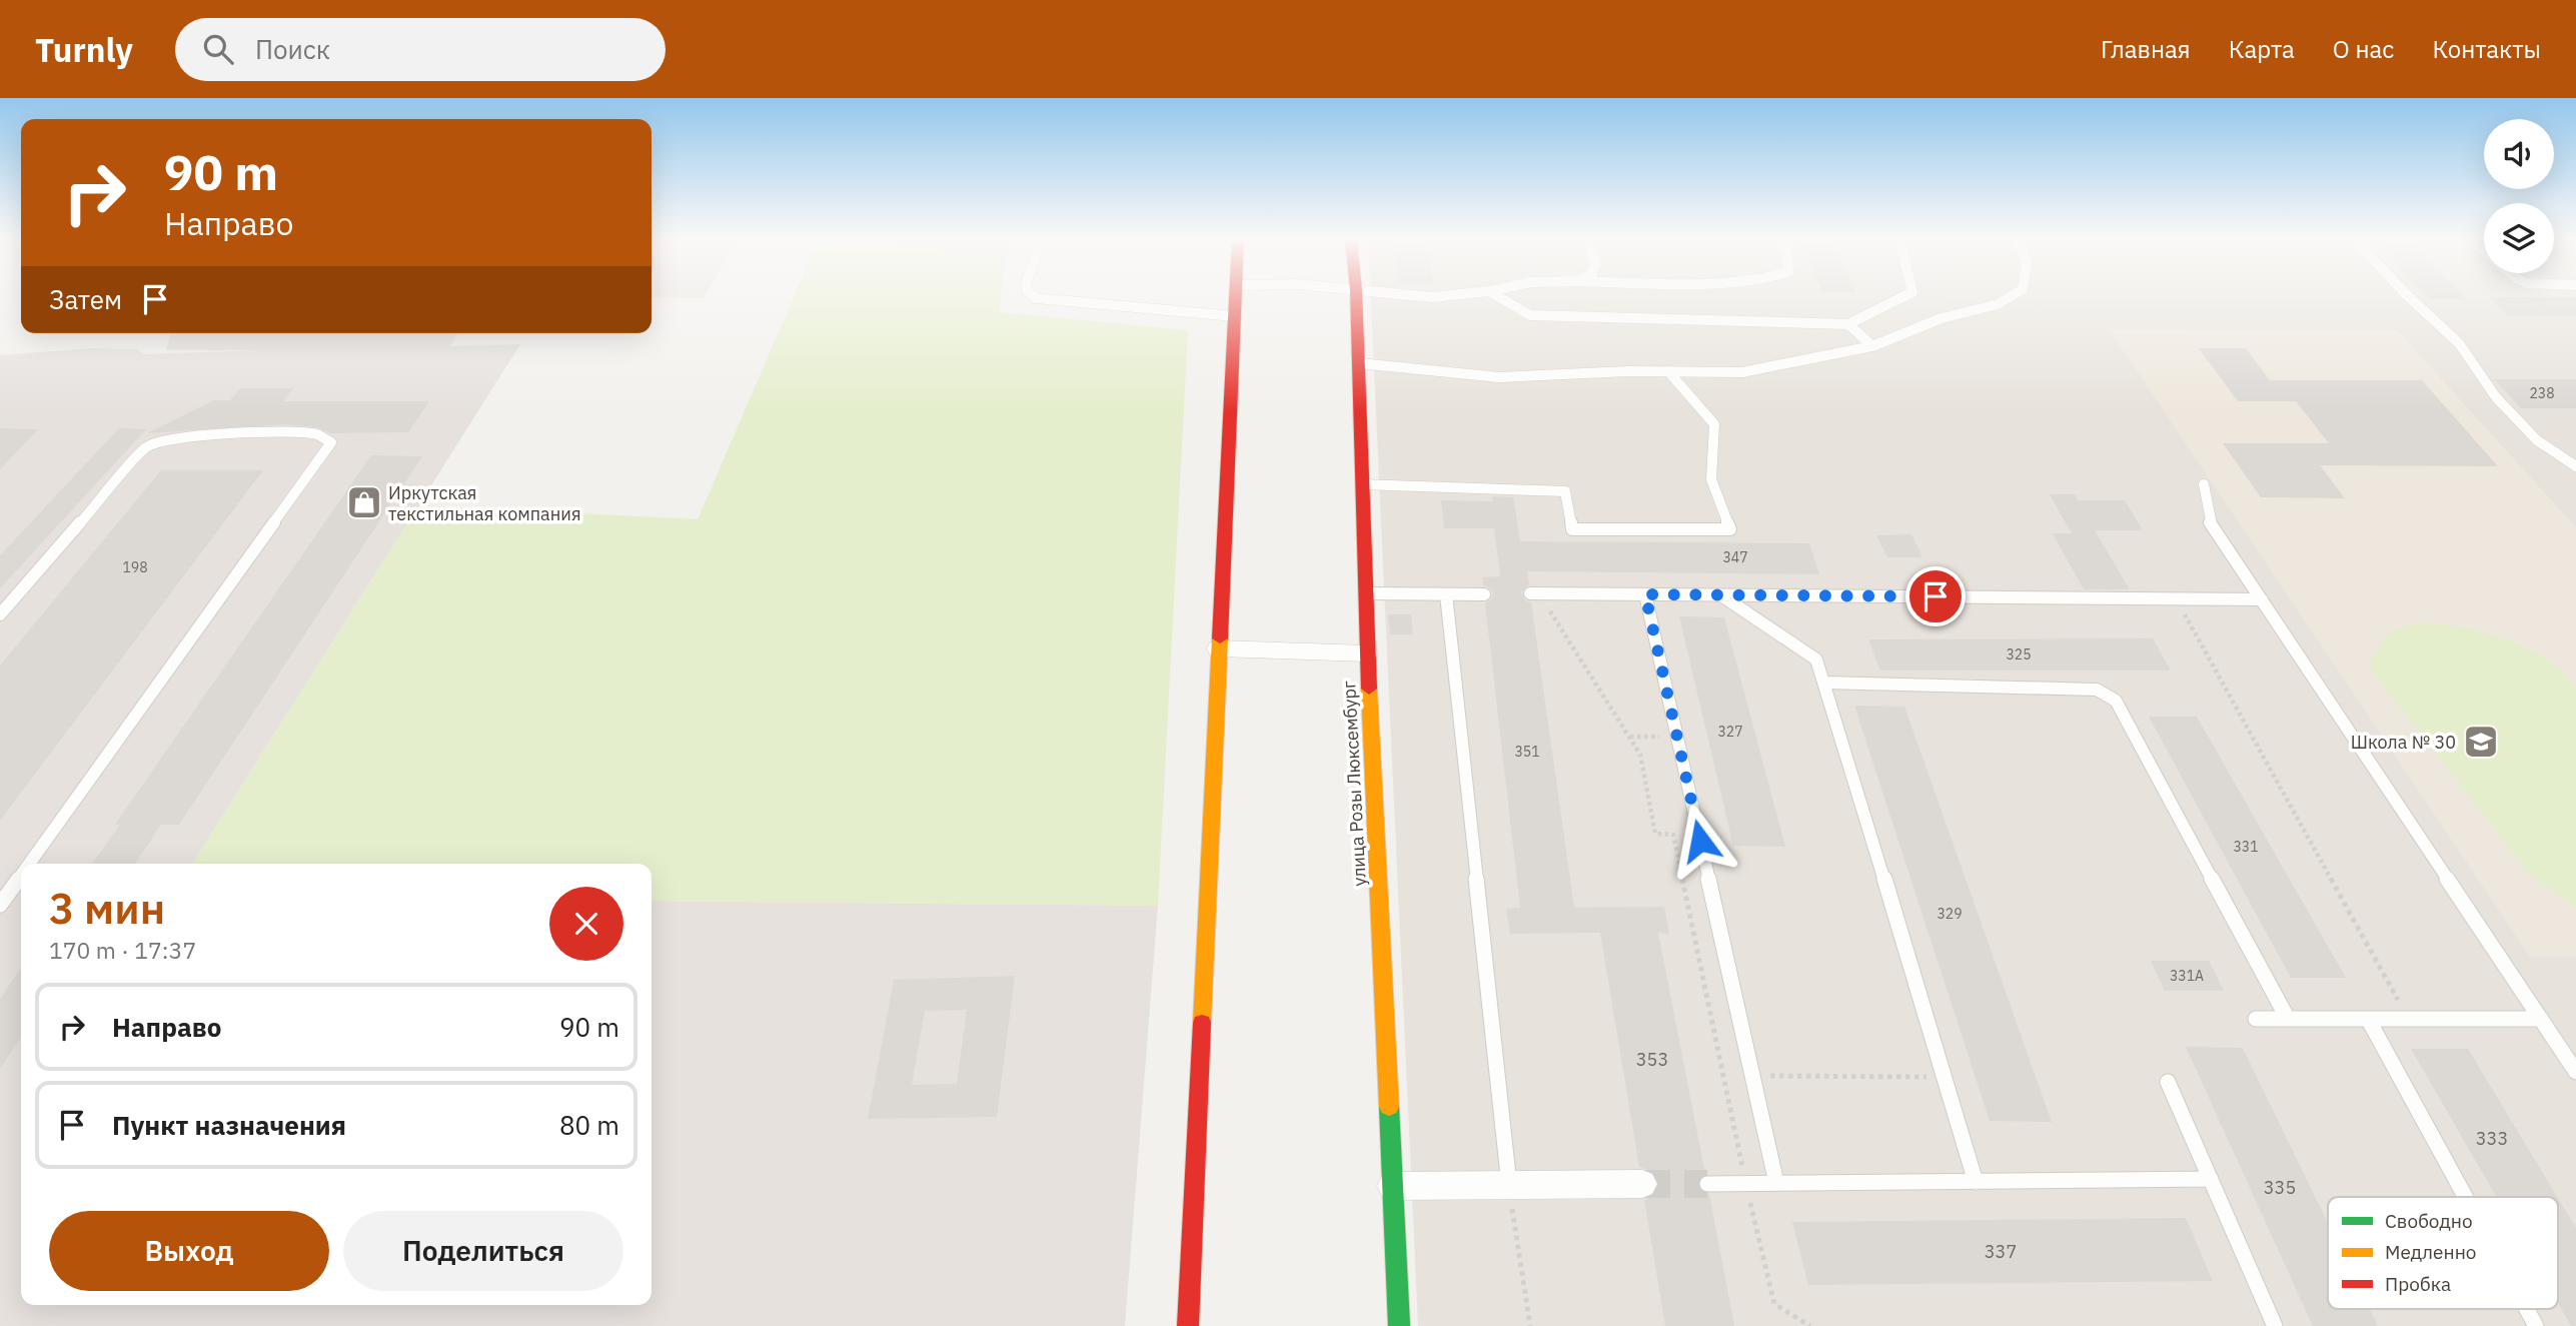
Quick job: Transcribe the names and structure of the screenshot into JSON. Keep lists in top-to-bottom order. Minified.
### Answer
{"streets":{"street":["улица Розы Люксембург"]},"places":{"shop":["Иркутская текстильная компания"],"school or university":["Школа № 30"]},"house_numbers":["238","347","198","325","327","351","331","329","331А","353","333","335","337"],"legend":["Свободно","Медленно","Пробка"],"page":{"header":"Turnly","search":"Поиск","nav":["Главная","Карта","О нас","Контакты"],"turn":["90 m","Направо"],"then":"Затем","heading":["3 мин","170 m · 17:37"],"list":[{"name":"Направо","value":"90 m"},{"name":"Пункт назначения","value":"80 m"}],"buttons":["Выход","Поделиться"]}}
